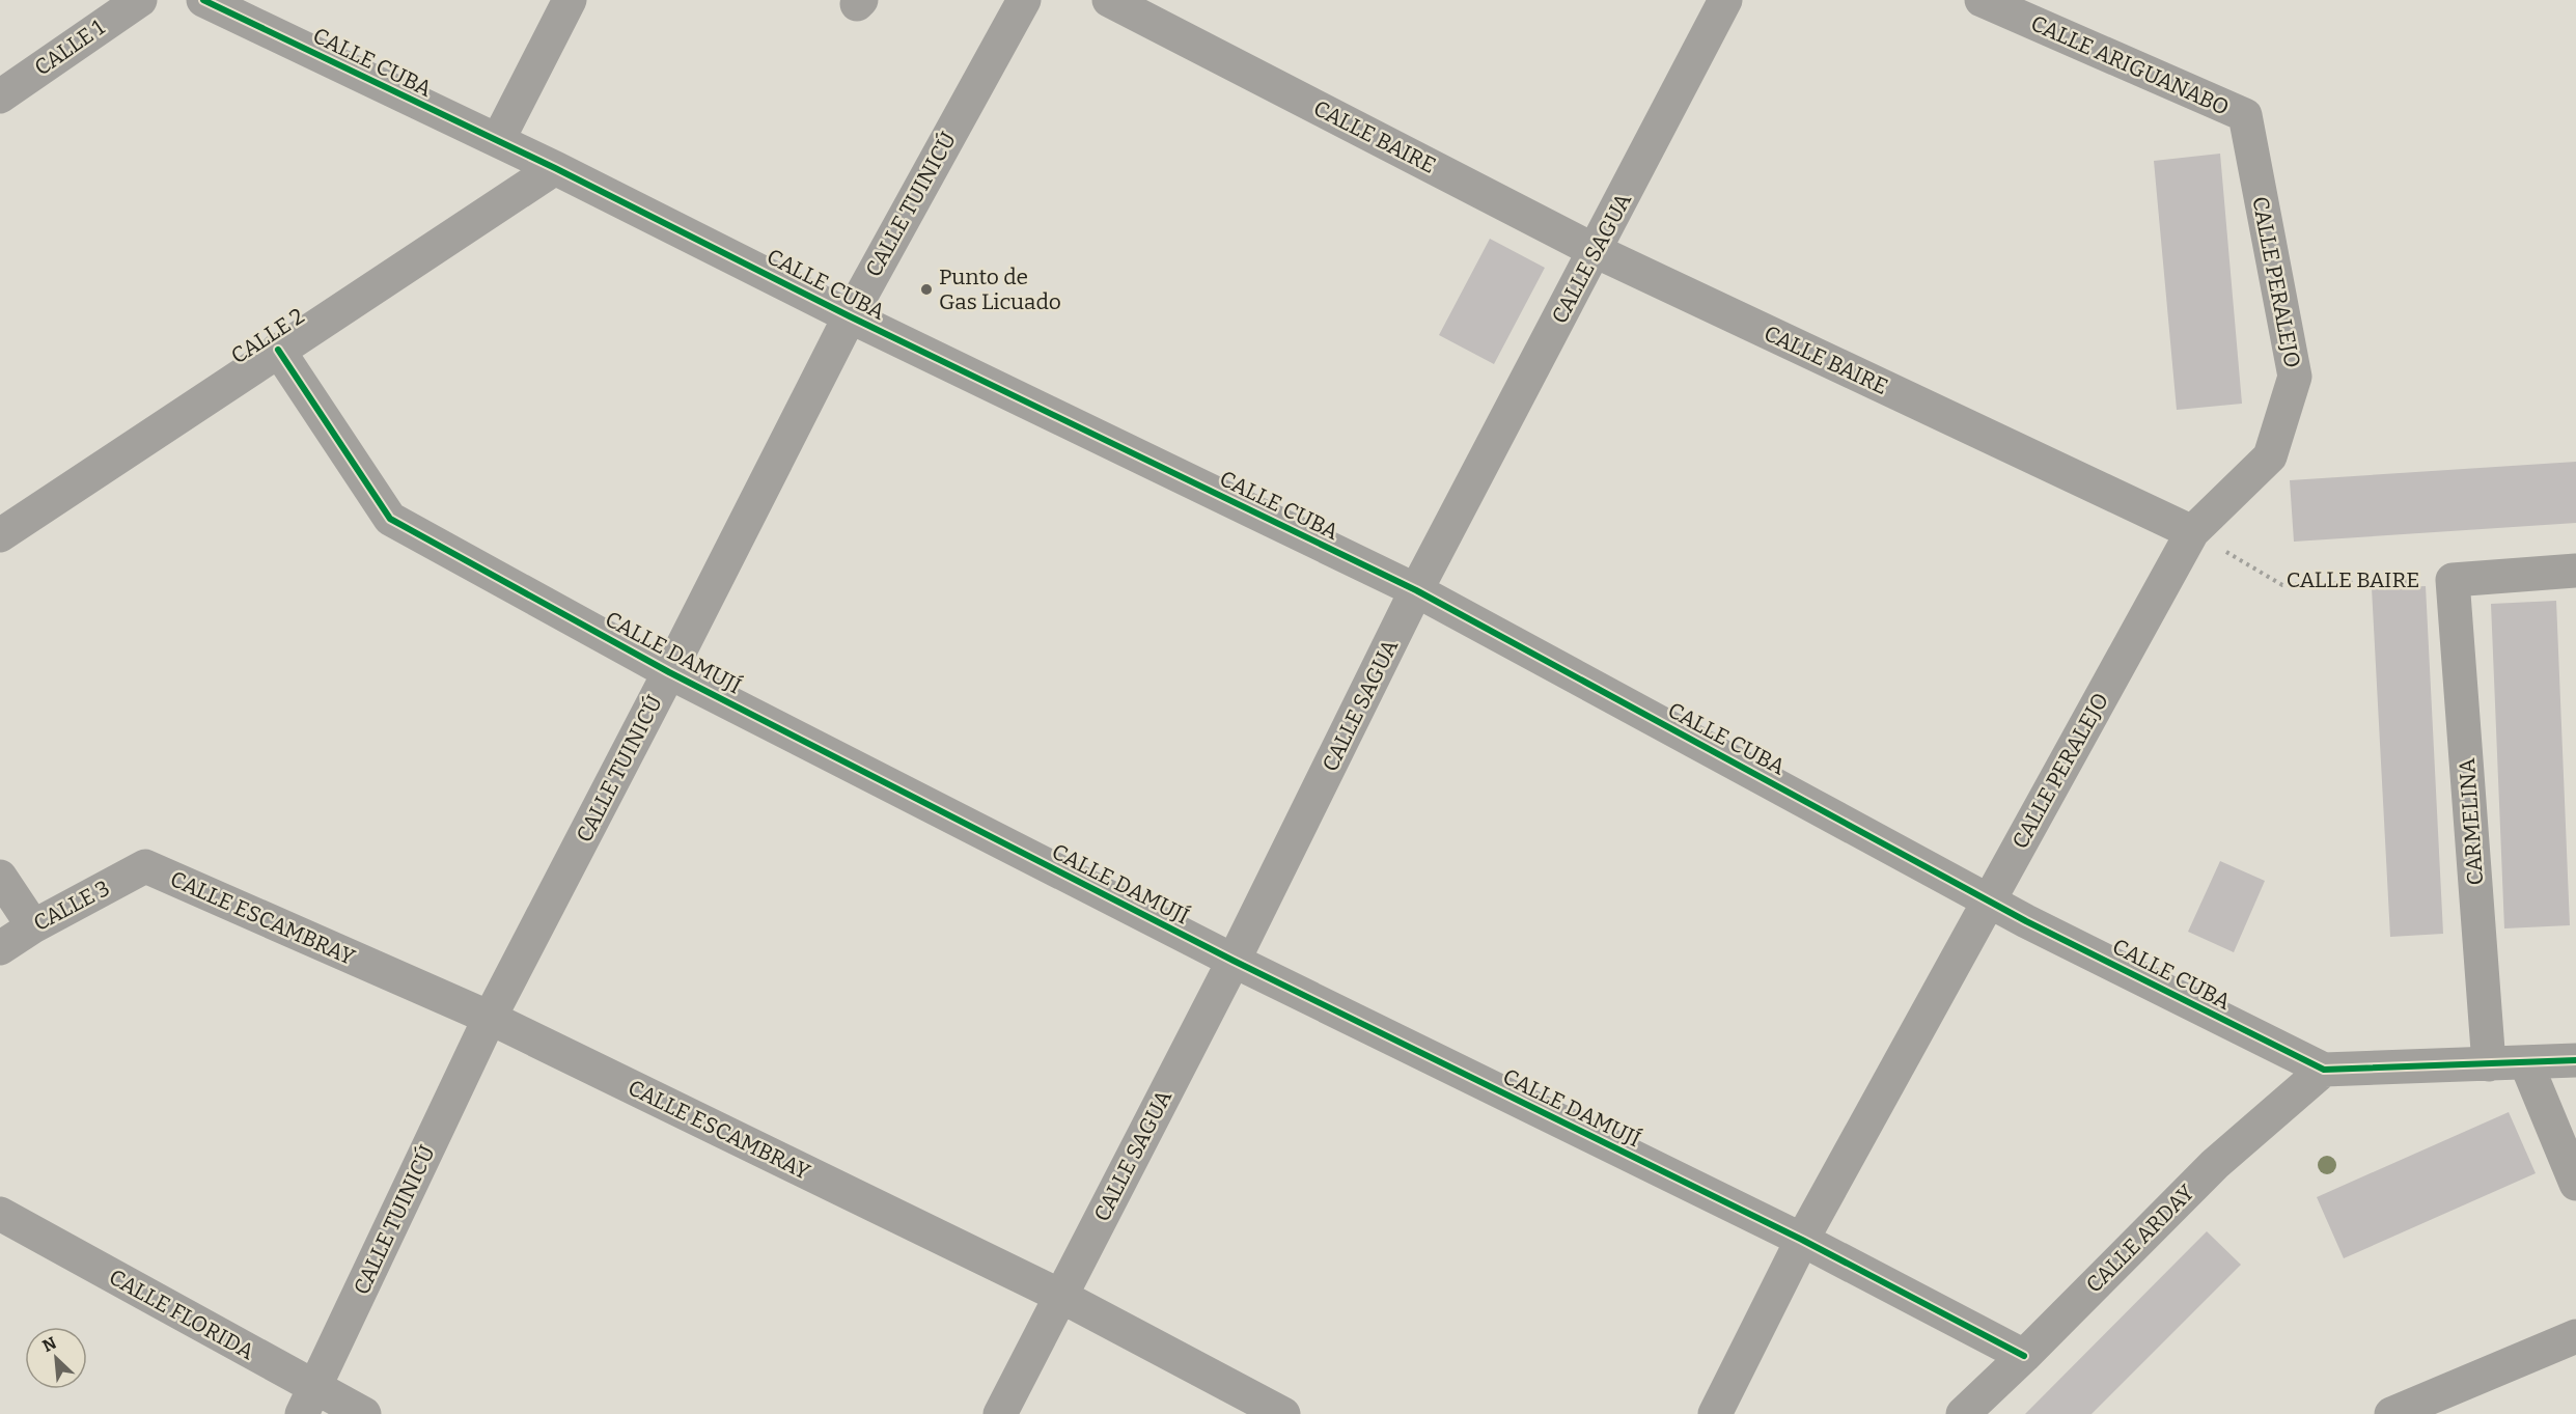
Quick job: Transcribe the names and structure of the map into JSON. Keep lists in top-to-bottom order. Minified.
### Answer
{"streets":{"street":["CALLE 1","CALLE CUBA","CALLE ARIGUANABO","CALLE BAIRE","CALLE TUINICÚ","CALLE SAGUA","CALLE PERALEJO","CALLE 2","CALLE DAMUJÍ","CARMELINA","CALLE 3","CALLE ESCAMBRAY","CALLE ARDAY","CALLE FLORIDA"]},"crossings":[["CALLE CUBA","CALLE TUINICÚ"],["CALLE CUBA","CALLE SAGUA"],["CALLE CUBA","CALLE PERALEJO"],["CALLE CUBA","CALLE 2"],["CALLE CUBA","CALLE ARDAY"],["CALLE ARIGUANABO","CALLE PERALEJO"],["CALLE BAIRE","CALLE SAGUA"],["CALLE BAIRE","CALLE PERALEJO"],["CALLE BAIRE","CARMELINA"],["CALLE TUINICÚ","CALLE DAMUJÍ"],["CALLE TUINICÚ","CALLE ESCAMBRAY"],["CALLE TUINICÚ","CALLE FLORIDA"],["CALLE SAGUA","CALLE DAMUJÍ"],["CALLE SAGUA","CALLE ESCAMBRAY"],["CALLE PERALEJO","CALLE DAMUJÍ"],["CALLE 2","CALLE DAMUJÍ"],["CALLE DAMUJÍ","CALLE ARDAY"],["CALLE 3","CALLE ESCAMBRAY"]],"places":["Punto de Gas Licuado"],"north":"top left"}
